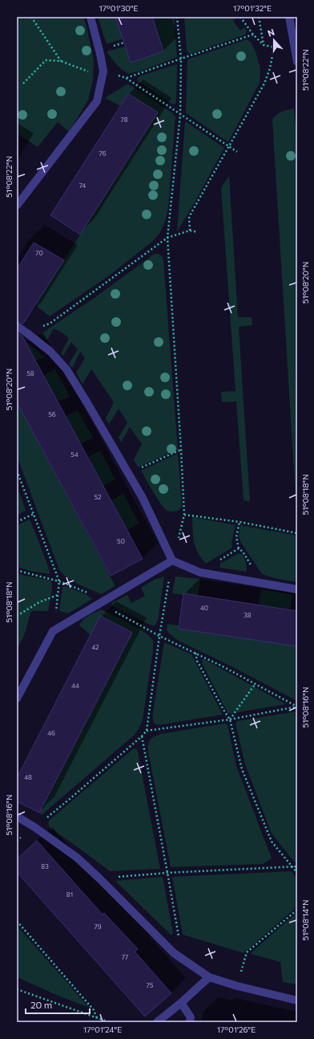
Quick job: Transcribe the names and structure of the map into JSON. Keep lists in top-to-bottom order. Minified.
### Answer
{"house_numbers":["78","76","74","70","58","56","54","52","50","40","38","42","44","46","48","83","81","79","77","75"],"scale_bar":"20 m","north":"top","coordinates":["17°01'30\"E","17°01'32\"E","51°08'22\"N","51°08'20\"N","51°08'18\"N","51°08'16\"N","51°08'14\"N","17°01'24\"E","17°01'26\"E"]}
